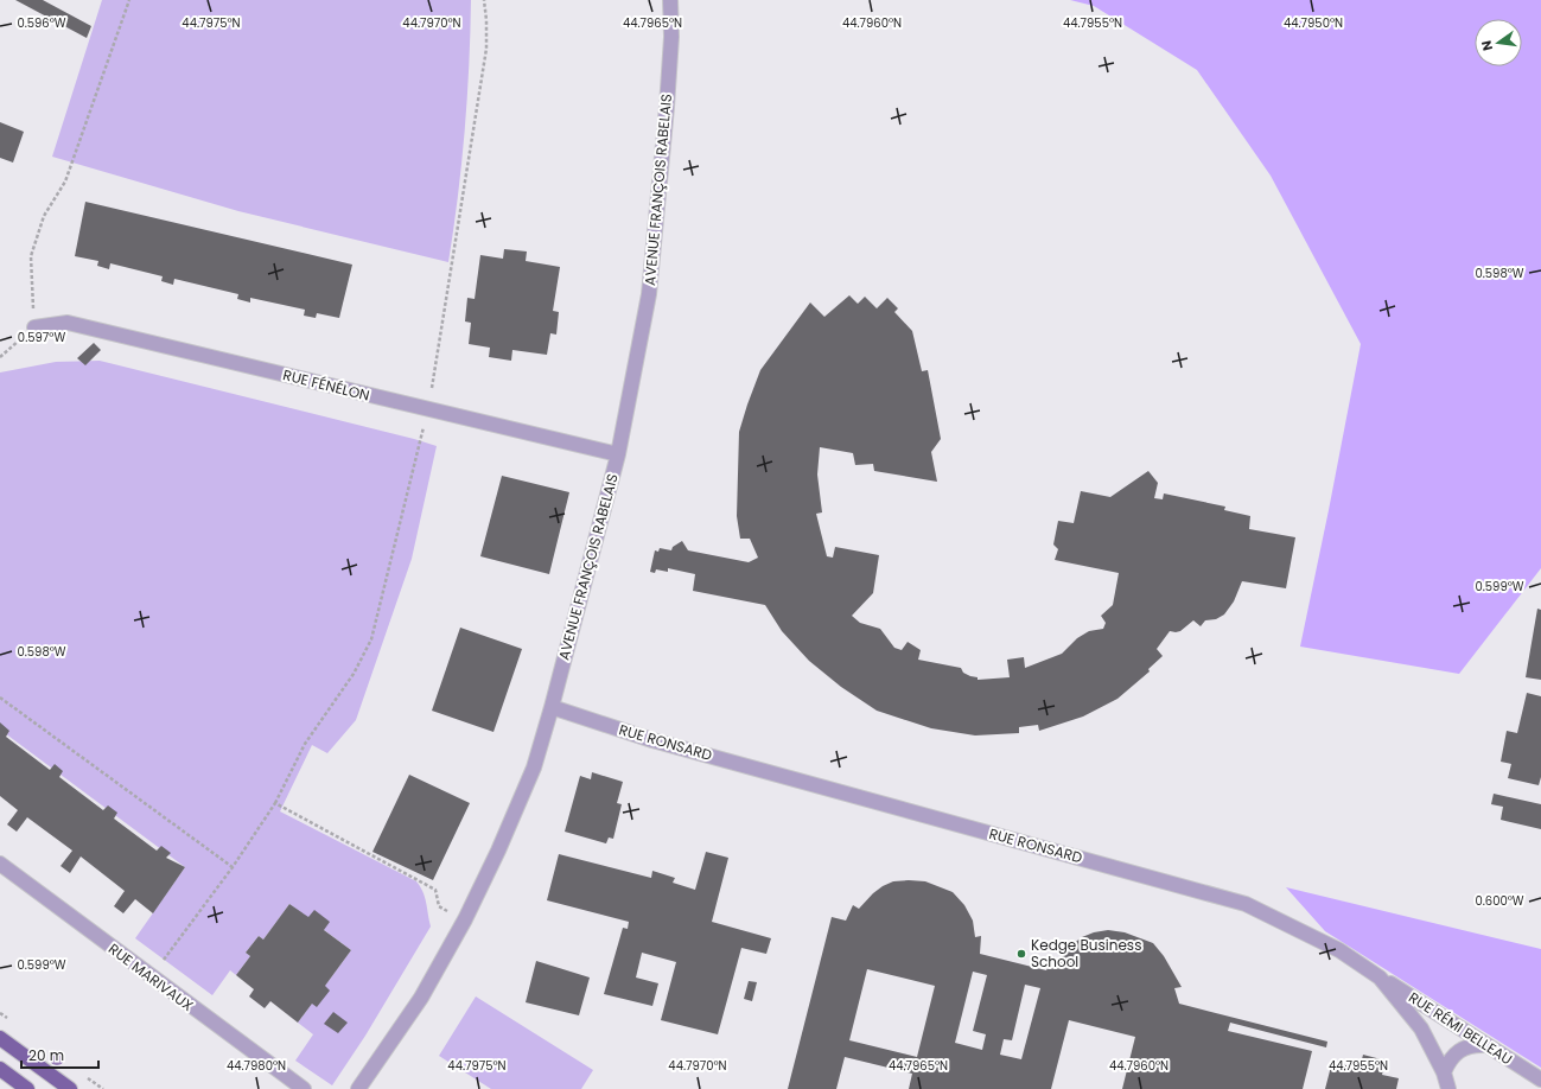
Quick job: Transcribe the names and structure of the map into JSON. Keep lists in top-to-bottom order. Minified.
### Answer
{"streets":{"street":["AVENUE FRANÇOIS RABELAIS","RUE FÉNÉLON","RUE RONSARD","RUE MARIVAUX","RUE RÉMI BELLEAU"]},"crossings":[["AVENUE FRANÇOIS RABELAIS","RUE FÉNÉLON"],["AVENUE FRANÇOIS RABELAIS","RUE RONSARD"],["RUE RONSARD","RUE RÉMI BELLEAU"]],"places":["Kedge Business School"],"scale_bar":"20 m","north":"left","coordinates":["44.7975°N","44.7970°N","44.7965°N","44.7960°N","44.7955°N","44.7950°N","0.596°W","0.598°W","0.597°W","0.599°W","0.600°W","44.7980°N"]}
